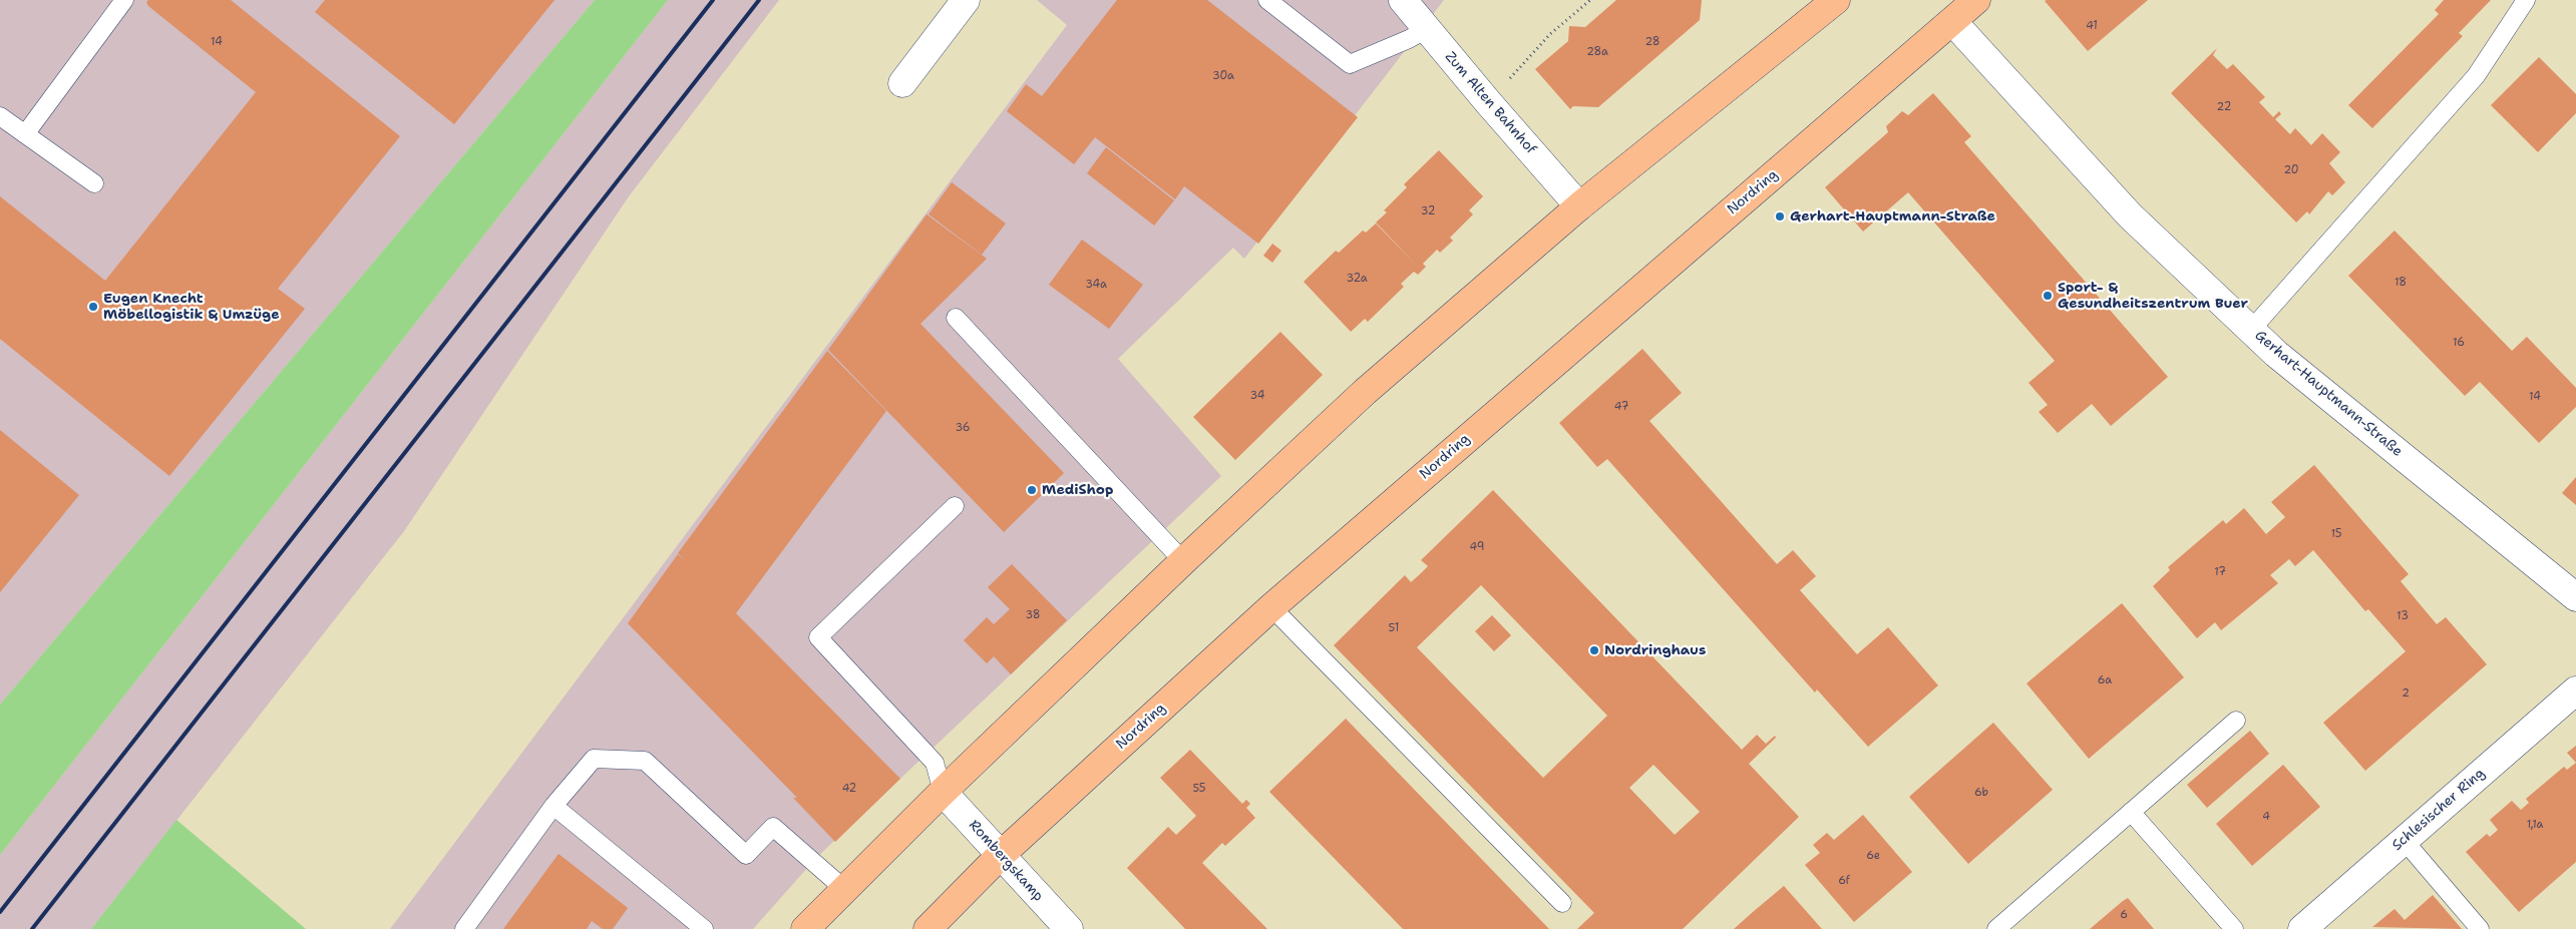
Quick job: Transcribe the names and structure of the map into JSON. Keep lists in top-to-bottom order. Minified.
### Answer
{"streets":{"main road":["Nordring"],"street":["Zum Alten Bahnhof","Gerhart-Hauptmann-Straße","Schlesischer Ring","Rombergskamp"]},"crossings":[["Nordring","Gerhart-Hauptmann-Straße"],["Nordring","Rombergskamp"]],"places":["Gerhart-Hauptmann-Straße","Sport- & Gesundheitszentrum Buer","Eugen Knecht Möbellogistik & Umzüge","MediShop","Nordringhaus"],"house_numbers":["41","14","28","28a","30a","22","20","32","32a","18","34a","16","34","14","47","36","15","49","17","38","13","51","6a","2","42","55","6b","4","1,1a","6e","6f","6"]}
